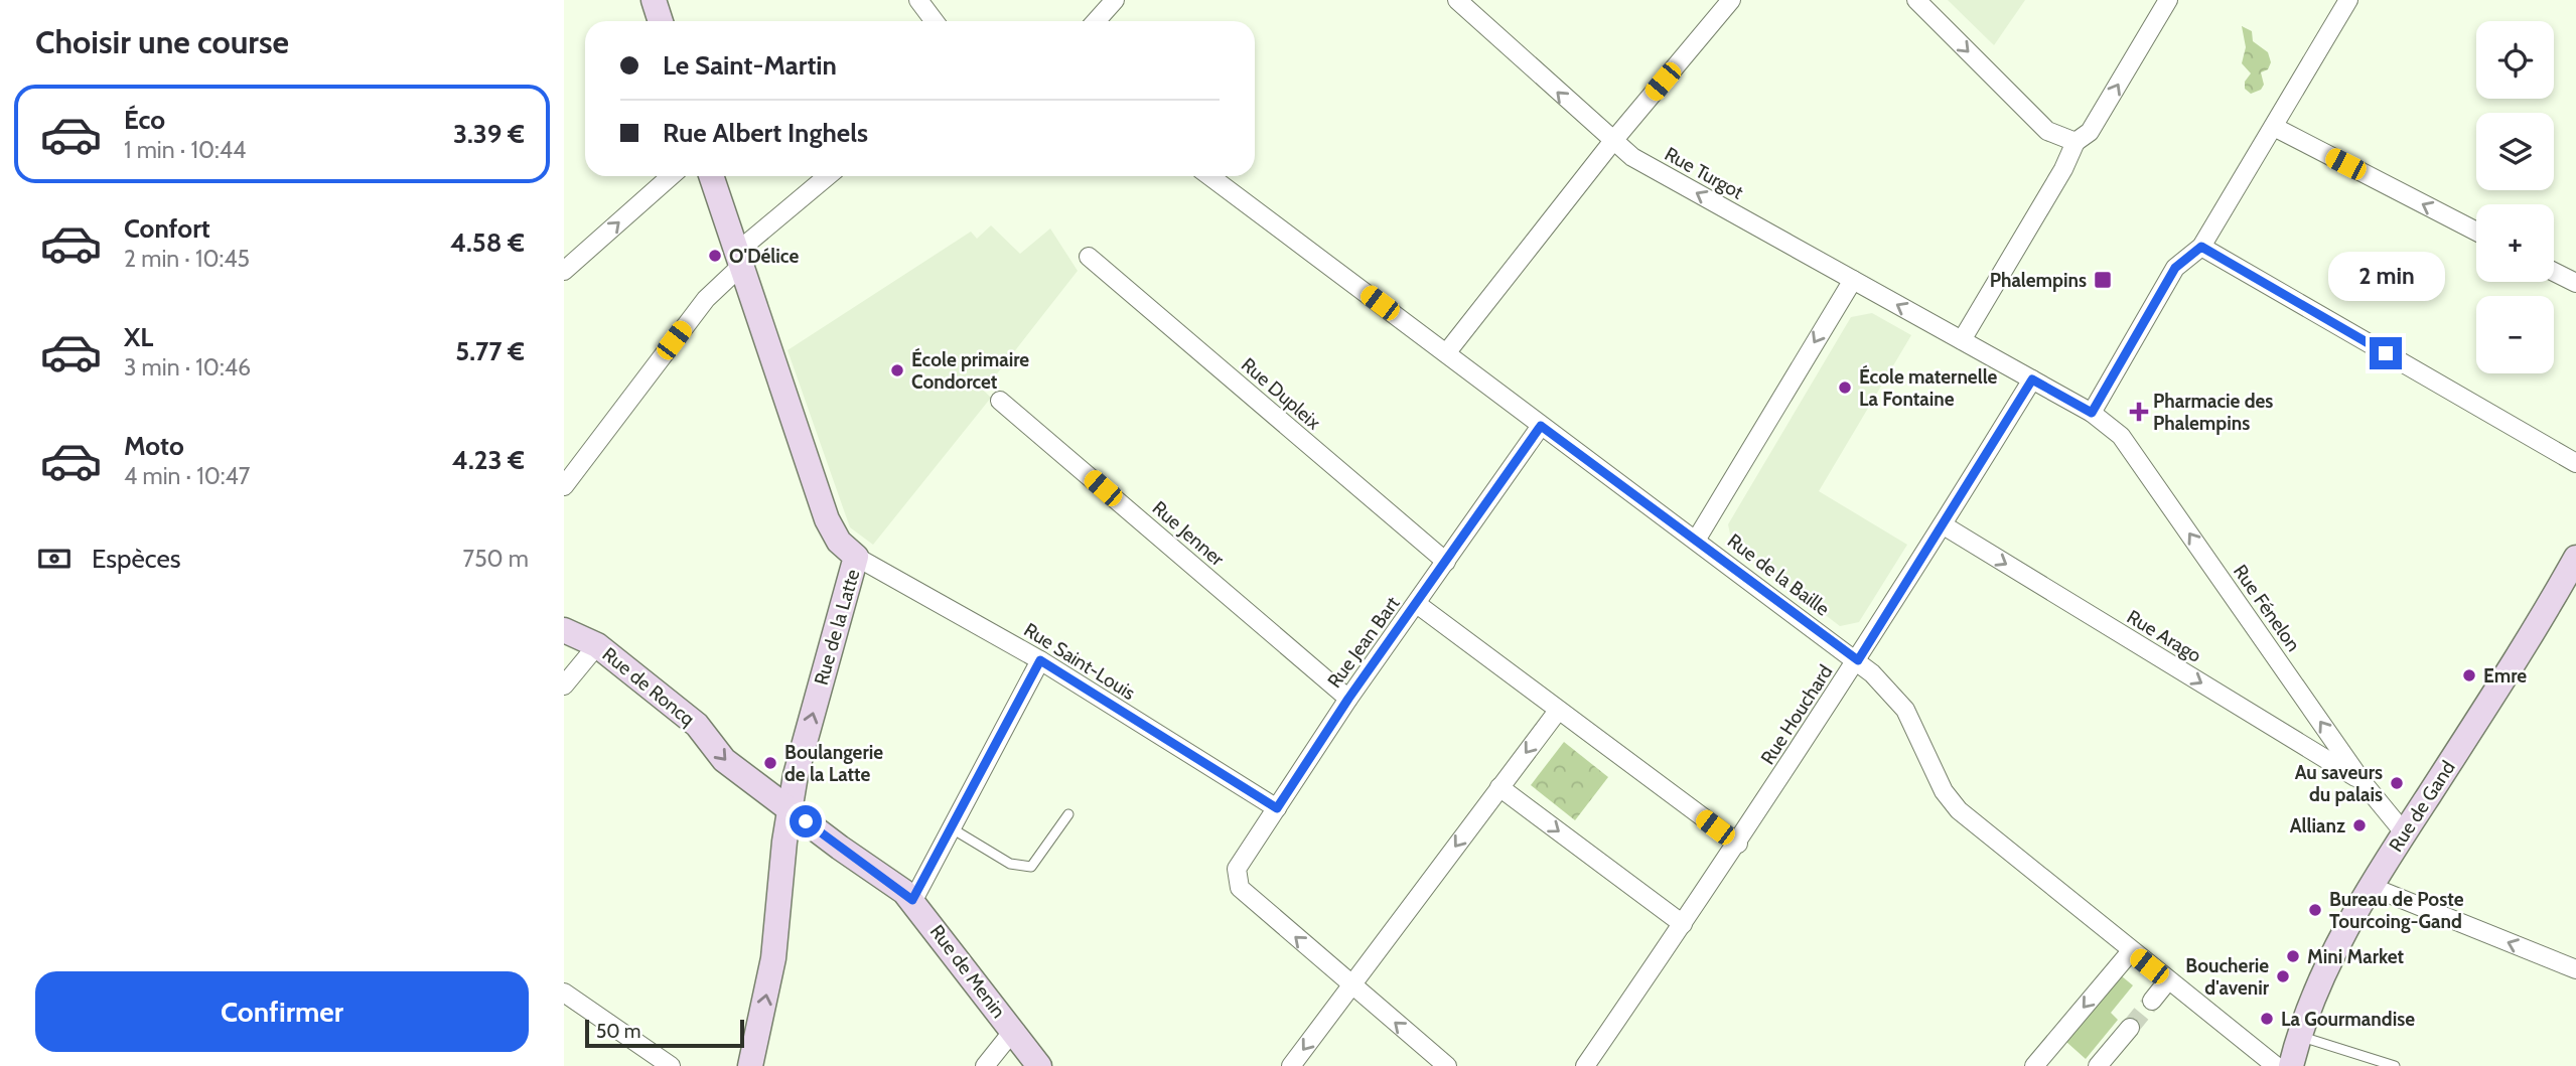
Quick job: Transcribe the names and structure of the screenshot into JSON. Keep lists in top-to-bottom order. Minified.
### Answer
{"streets":{"street":["Rue Turgot","Rue Dupleix","Rue Jenner","Rue de la Baille","Rue Fénelon","Rue de la Latte","Rue Arago","Rue Jean Bart","Rue Saint-Louis","Rue de Roncq","Rue Houchard","Rue de Gand","Rue de Menin"]},"crossings":[["Rue Turgot","Rue Fénelon"],["Rue Turgot","Rue Houchard"],["Rue Dupleix","Rue Jean Bart"],["Rue Jenner","Rue Jean Bart"],["Rue de la Baille","Rue Jean Bart"],["Rue de la Baille","Rue Houchard"],["Rue Fénelon","Rue Arago"],["Rue Fénelon","Rue Houchard"],["Rue Fénelon","Rue de Gand"],["Rue de la Latte","Rue Saint-Louis"],["Rue de la Latte","Rue de Roncq"],["Rue de la Latte","Rue de Menin"],["Rue Arago","Rue Houchard"],["Rue Jean Bart","Rue Saint-Louis"],["Rue de Roncq","Rue de Menin"]],"one_way":["Rue Turgot","Rue Fénelon","Rue Arago","Rue de Roncq"],"places":{"other":["O'Délice","École primaire Condorcet","École maternelle La Fontaine","Emre","Boulangerie de la Latte","Au saveurs du palais","Allianz","Bureau de Poste Tourcoing-Gand","Mini Market","Boucherie d'avenir","La Gourmandise"],"transit":["Phalempins"],"health":["Pharmacie des Phalempins"]},"scale_bar":"50 m","page":{"heading":"Choisir une course","map_buttons":["+","−"],"banner":["Le Saint-Martin","Rue Albert Inghels"],"list":[{"name":"Éco","note":"1 min · 10:44","value":"3.39 €"},{"name":"Confort","note":"2 min · 10:45","value":"4.58 €"},{"name":"XL","note":"3 min · 10:46","value":"5.77 €"},{"name":"Moto","note":"4 min · 10:47","value":"4.23 €"}],"bubble":"2 min","pay":["Espèces","750 m"],"buttons":"Confirmer","scale":"50 m"}}
